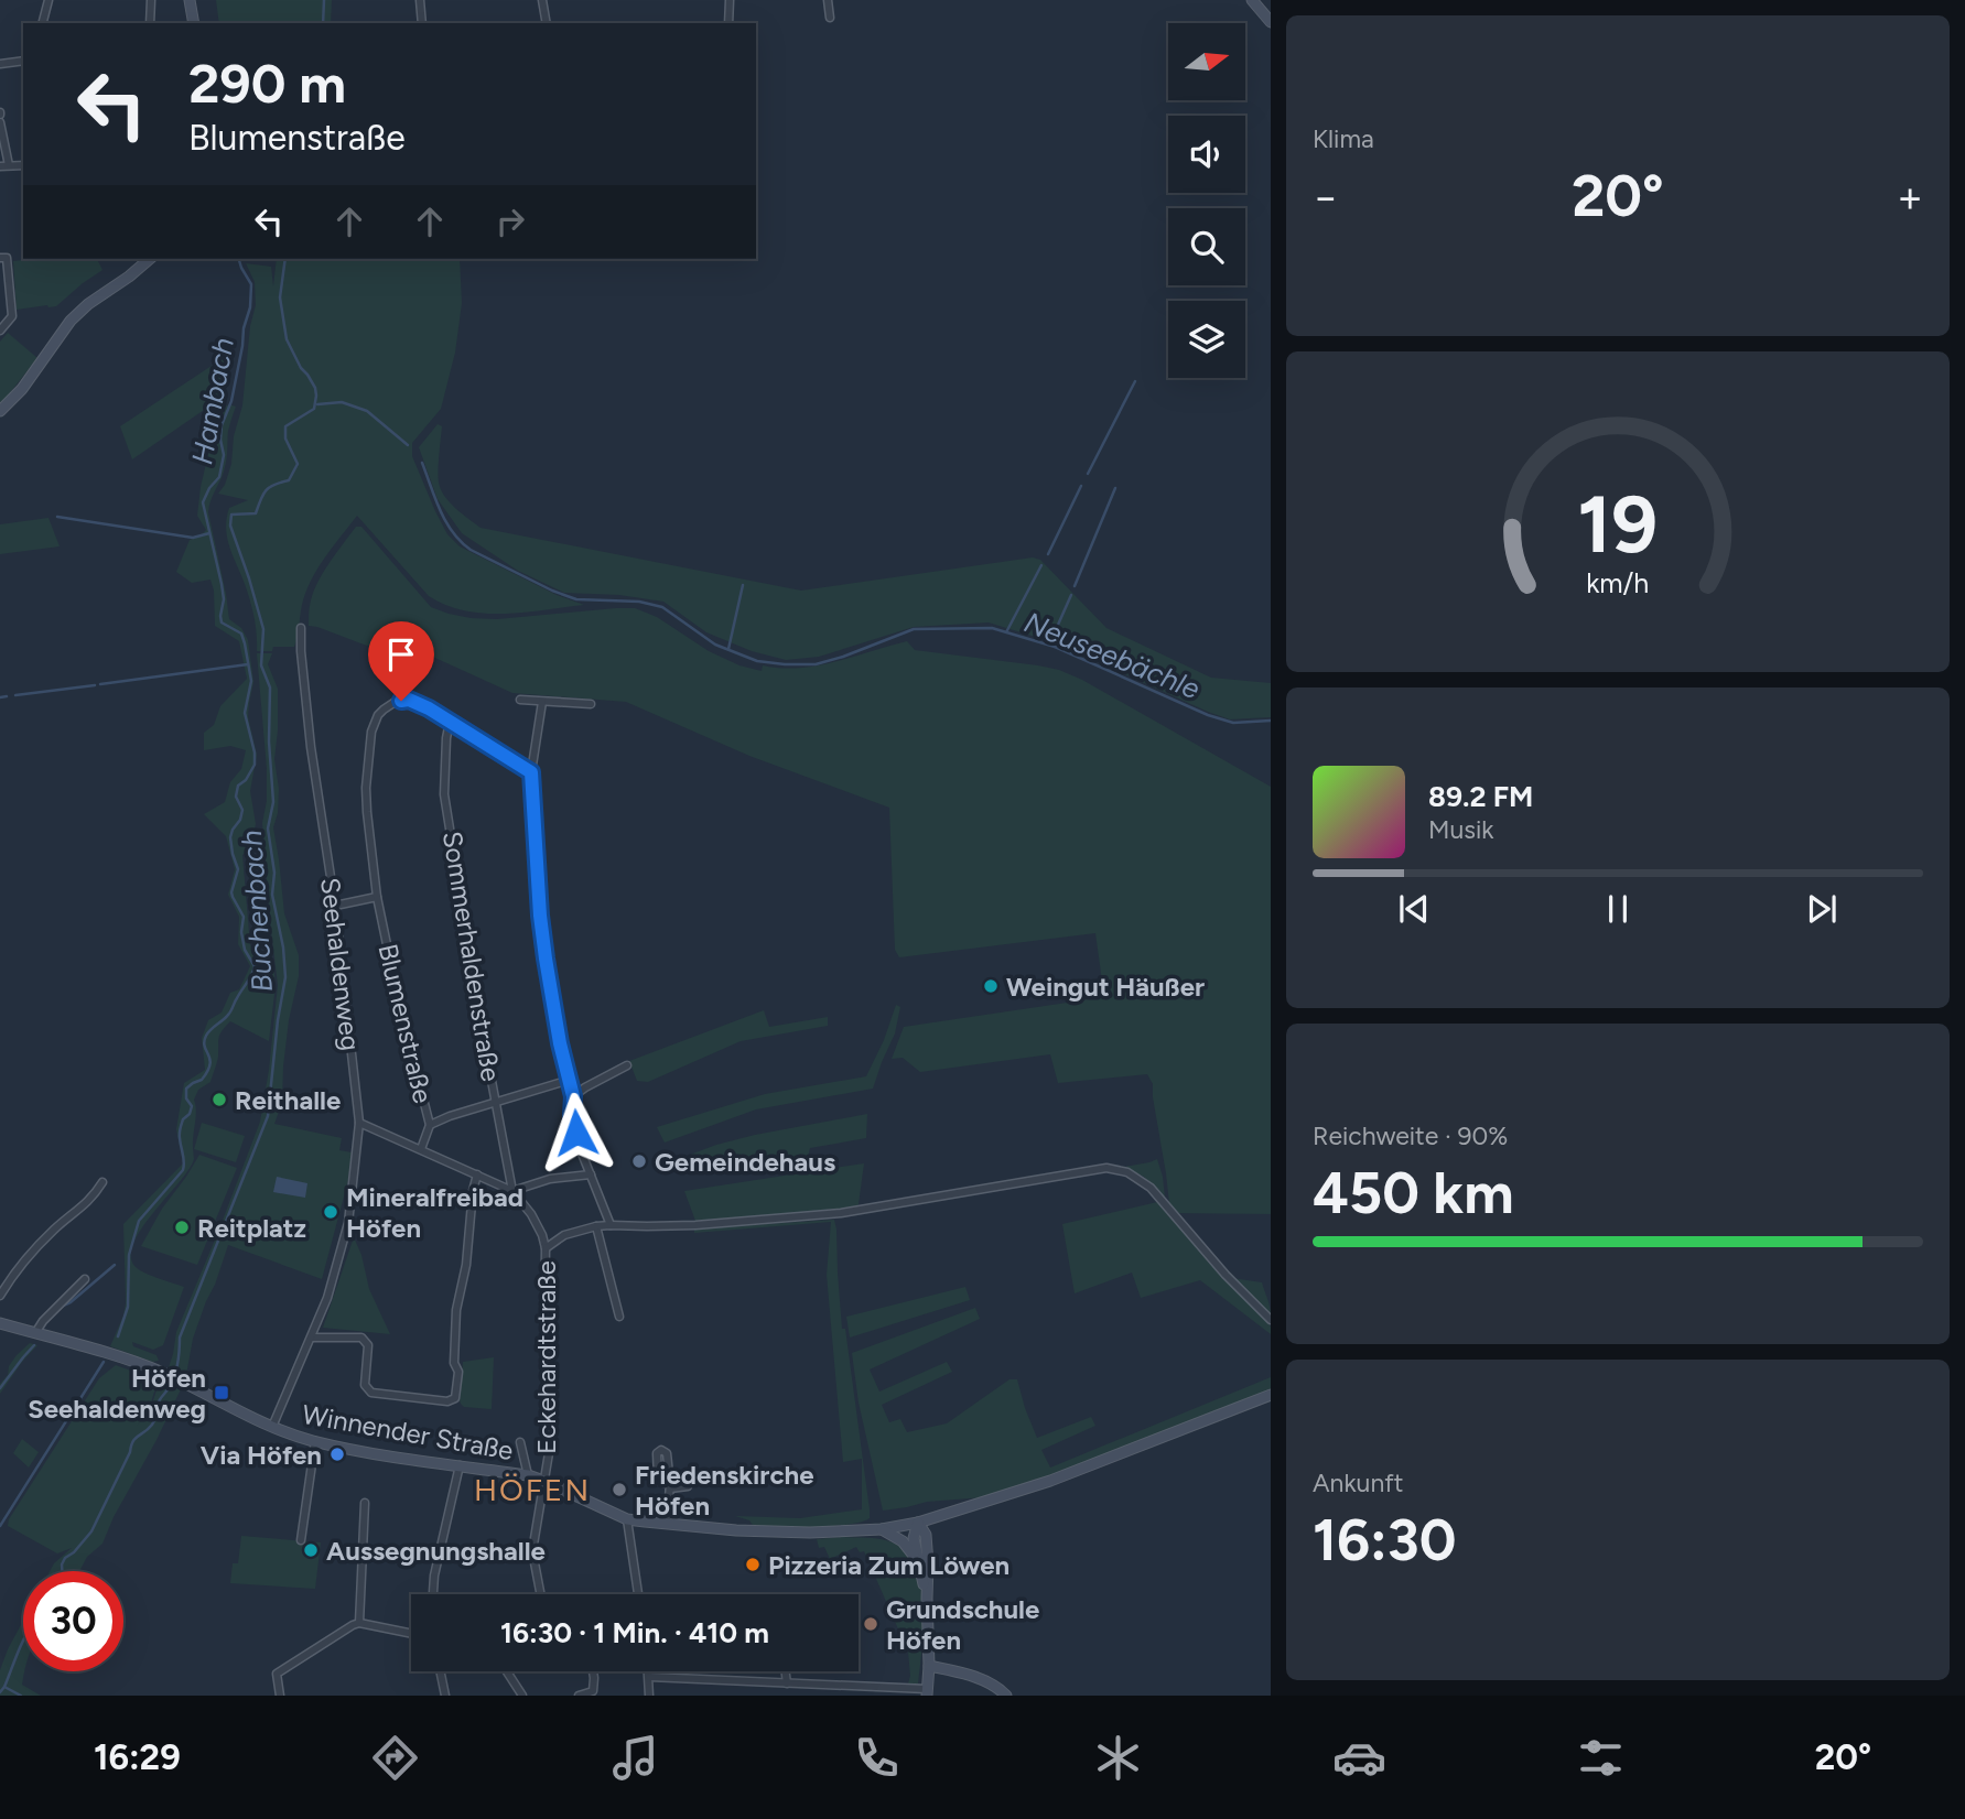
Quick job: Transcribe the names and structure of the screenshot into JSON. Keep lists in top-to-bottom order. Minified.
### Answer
{"streets":{"street":["Sommerhaldenstraße","Seehaldenweg","Blumenstraße","Eckehardtstraße","Winnender Straße"]},"crossings":[["Sommerhaldenstraße","Blumenstraße"],["Seehaldenweg","Winnender Straße"],["Eckehardtstraße","Winnender Straße"]],"districts":["HÖFEN"],"water":["Hambach","Neuseebächle","Buchenbach"],"places":{"other":["Weingut Häußer","Reithalle","Gemeindehaus","Mineralfreibad Höfen","Reitplatz","Via Höfen","Friedenskirche Höfen","Aussegnungshalle","Pizzeria Zum Löwen","Grundschule Höfen"],"transit":["Höfen Seehaldenweg"]},"north":"right","page":{"tile":["Klima",["Reichweite · 90%","450 km"],["Ankunft","16:30"]],"turn":["290 m","Blumenstraße"],"heat":["−","20°","+"],"song":["89.2 FM","Musik"],"limit":"30","trip":"16:30 · 1 Min. · 410 m","tabs":["16:29","20°"],"gauge":["19","km/h"]}}
